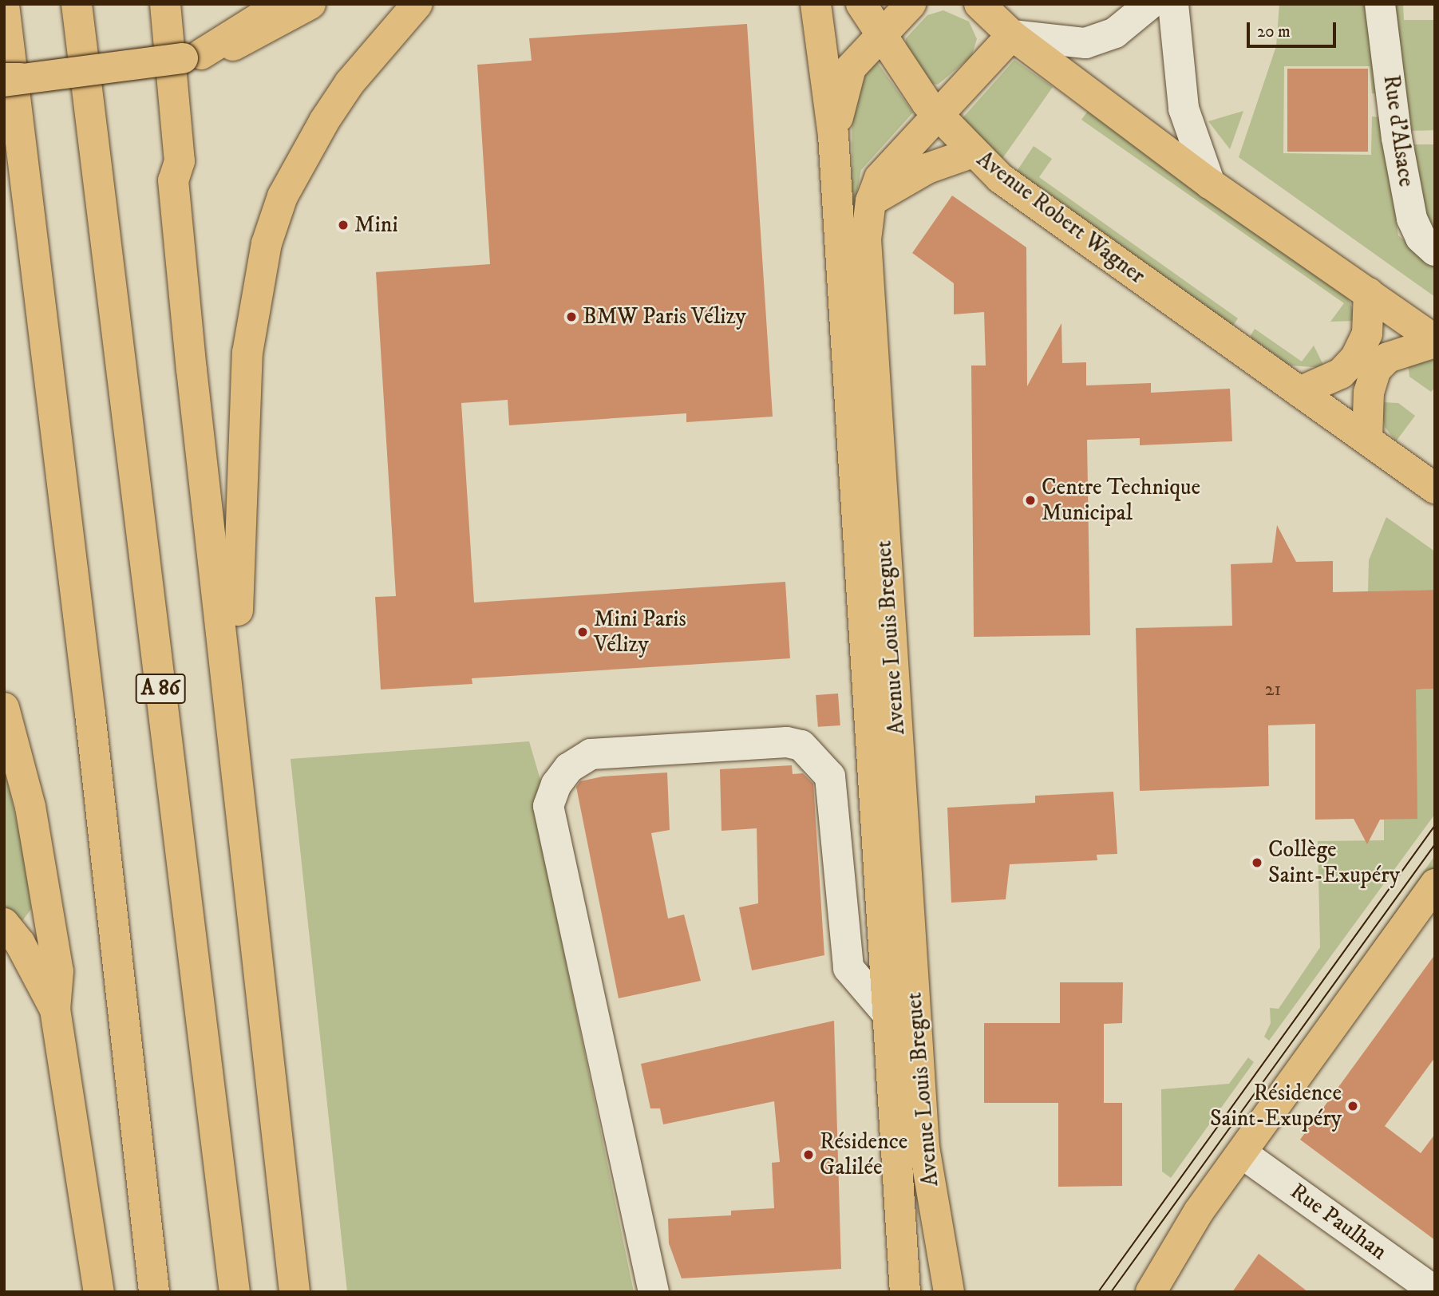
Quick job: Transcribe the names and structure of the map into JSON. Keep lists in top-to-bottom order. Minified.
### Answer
{"streets":{"main road":["Avenue Robert Wagner","Avenue Louis Breguet","A 86"],"street":["Rue d'Alsace","Rue Paulhan"]},"crossings":[["Avenue Robert Wagner","Avenue Louis Breguet"]],"places":["Mini","BMW Paris Vélizy","Centre Technique Municipal","Mini Paris Vélizy","Collège Saint-Exupéry","Résidence Saint-Exupéry","Résidence Galilée"],"house_numbers":["21"],"scale_bar":"20 m"}
